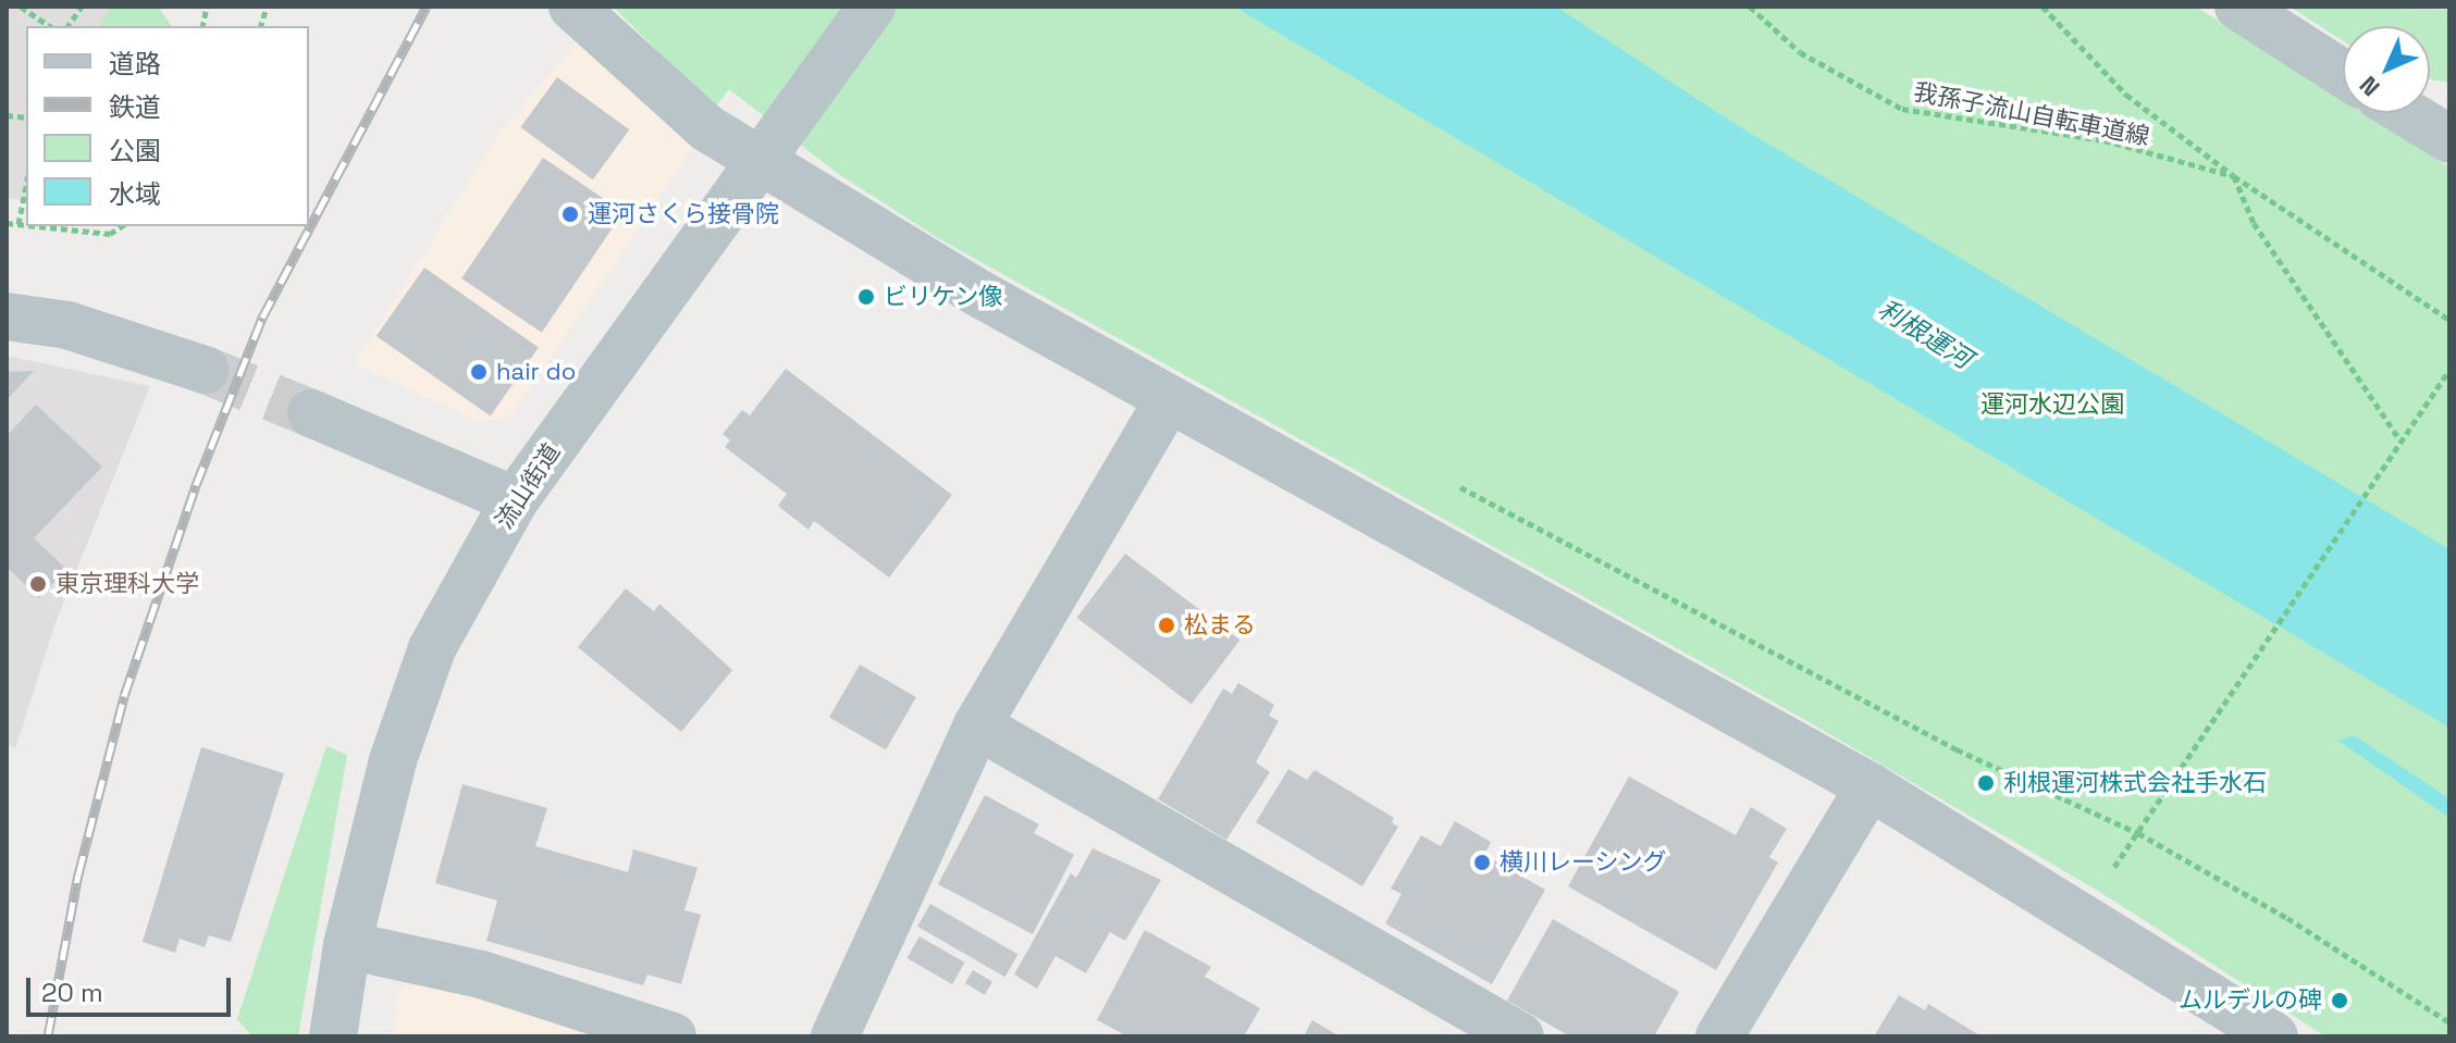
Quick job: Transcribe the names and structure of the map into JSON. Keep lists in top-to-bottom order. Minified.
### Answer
{"streets":{"street":["流山街道"],"path":["我孫子流山自転車道線"]},"water":["利根運河"],"parks":["運河水辺公園"],"places":["運河さくら接骨院","ビリケン像","hair do","東京理科大学","松まる","利根運河株式会社手水石","横川レーシング","ムルデルの碑"],"legend":["道路","鉄道","公園","水域"],"scale_bar":"20 m","north":"bottom left"}
